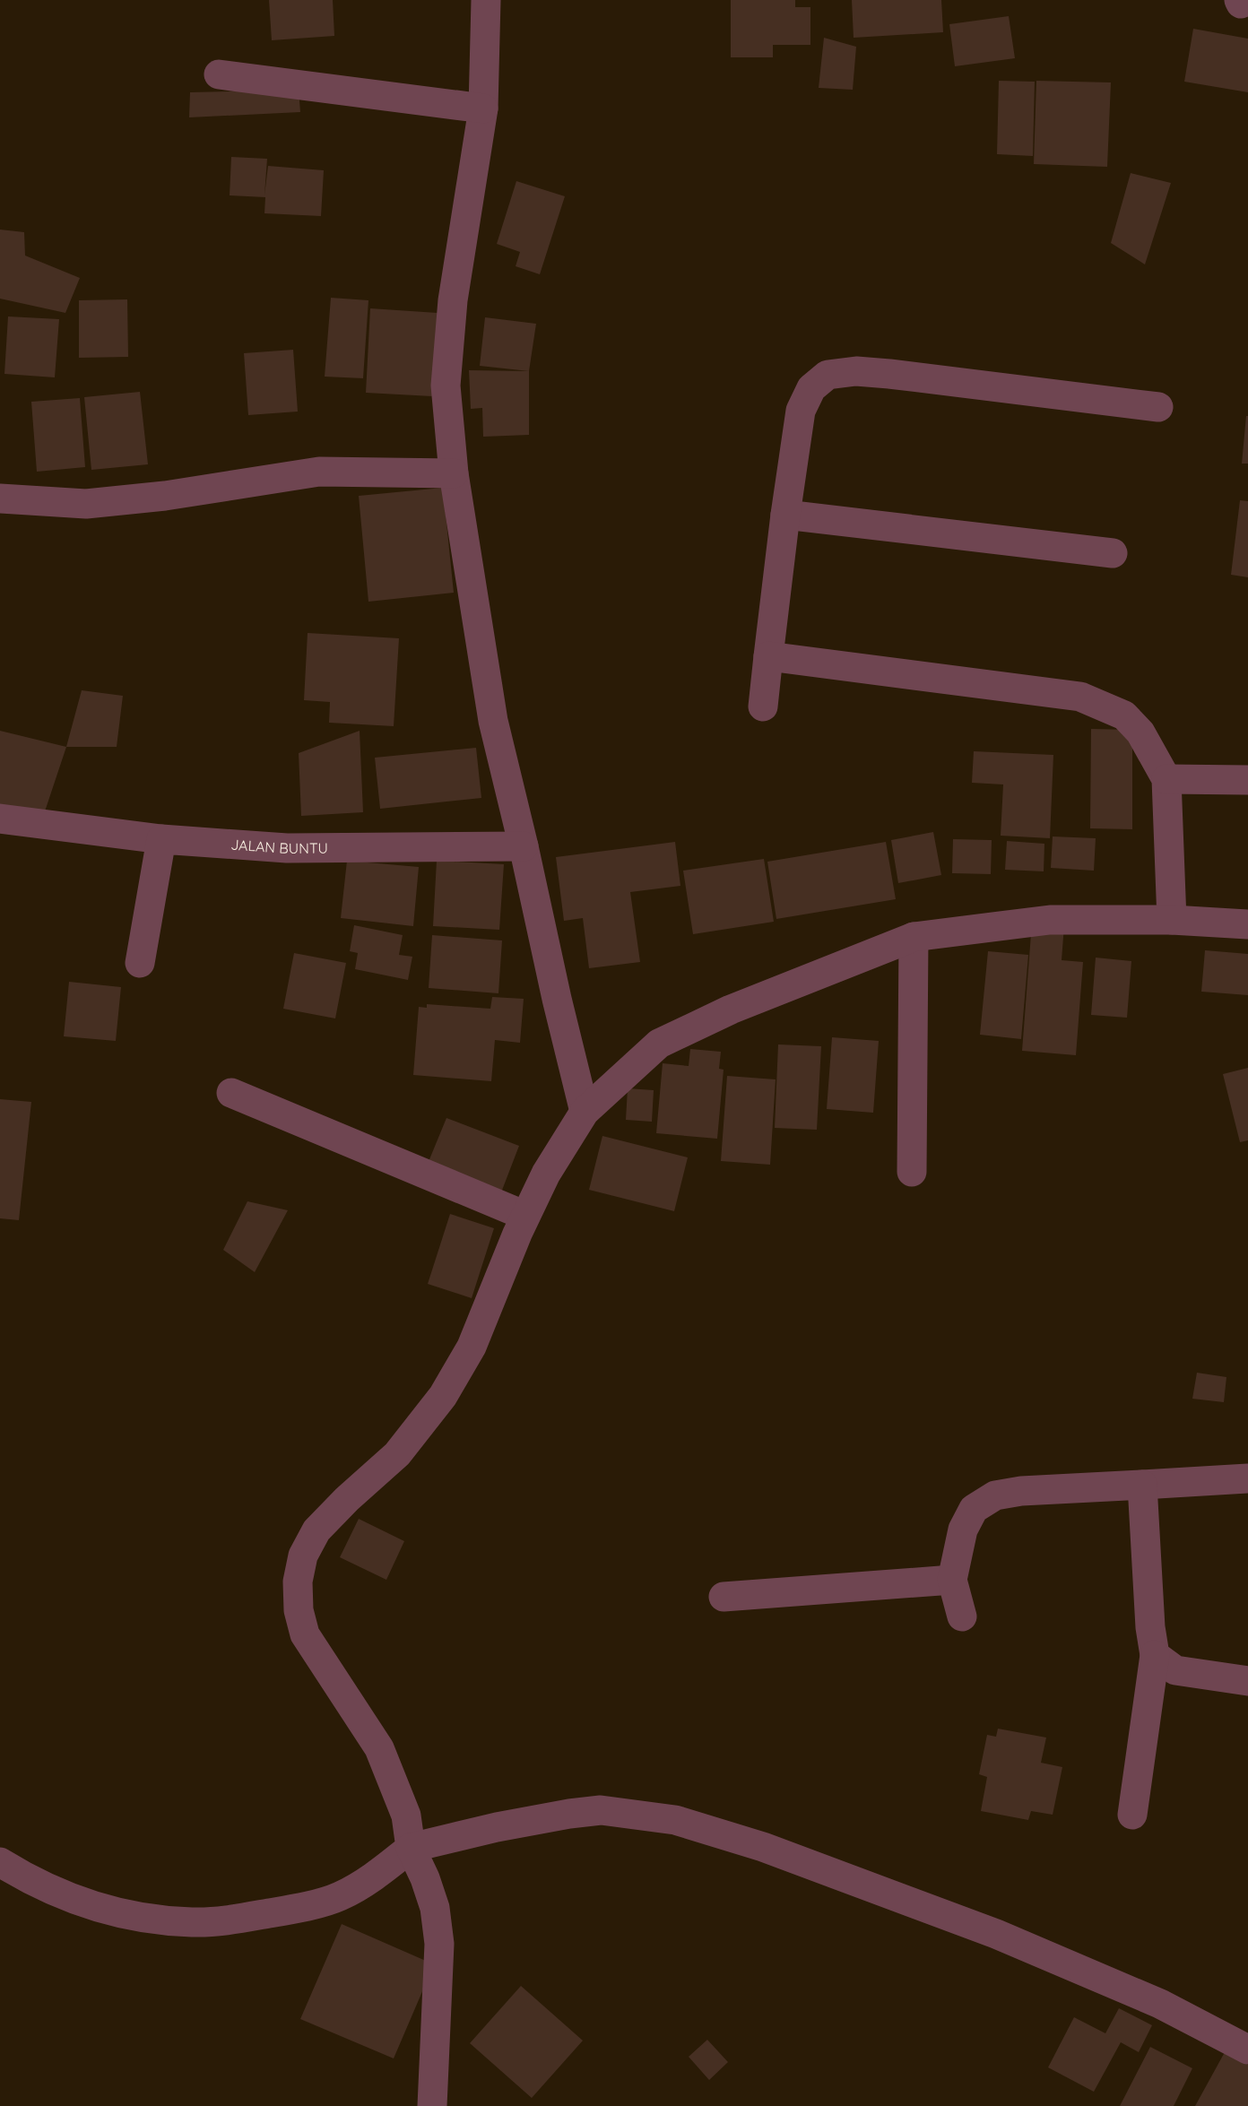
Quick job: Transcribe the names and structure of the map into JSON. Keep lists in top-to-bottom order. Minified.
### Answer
{"streets":{"street":["JALAN BUNTU"]}}
